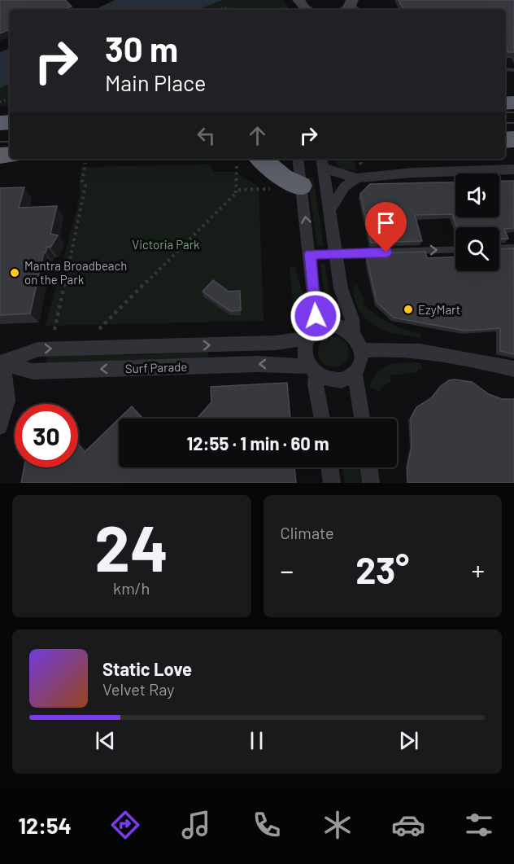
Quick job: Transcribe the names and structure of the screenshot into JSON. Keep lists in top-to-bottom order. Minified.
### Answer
{"streets":{"street":["Surf Parade"]},"parks":["Victoria Park"],"places":["Mantra Broadbeach on the Park","EzyMart"],"page":{"turn":["30 m","Main Place"],"limit":"30","trip":"12:55 · 1 min · 60 m","tile":[["24","km/h"],"Climate"],"heat":["−","23°","+"],"song":["Static Love","Velvet Ray"],"tabs":"12:54"}}
